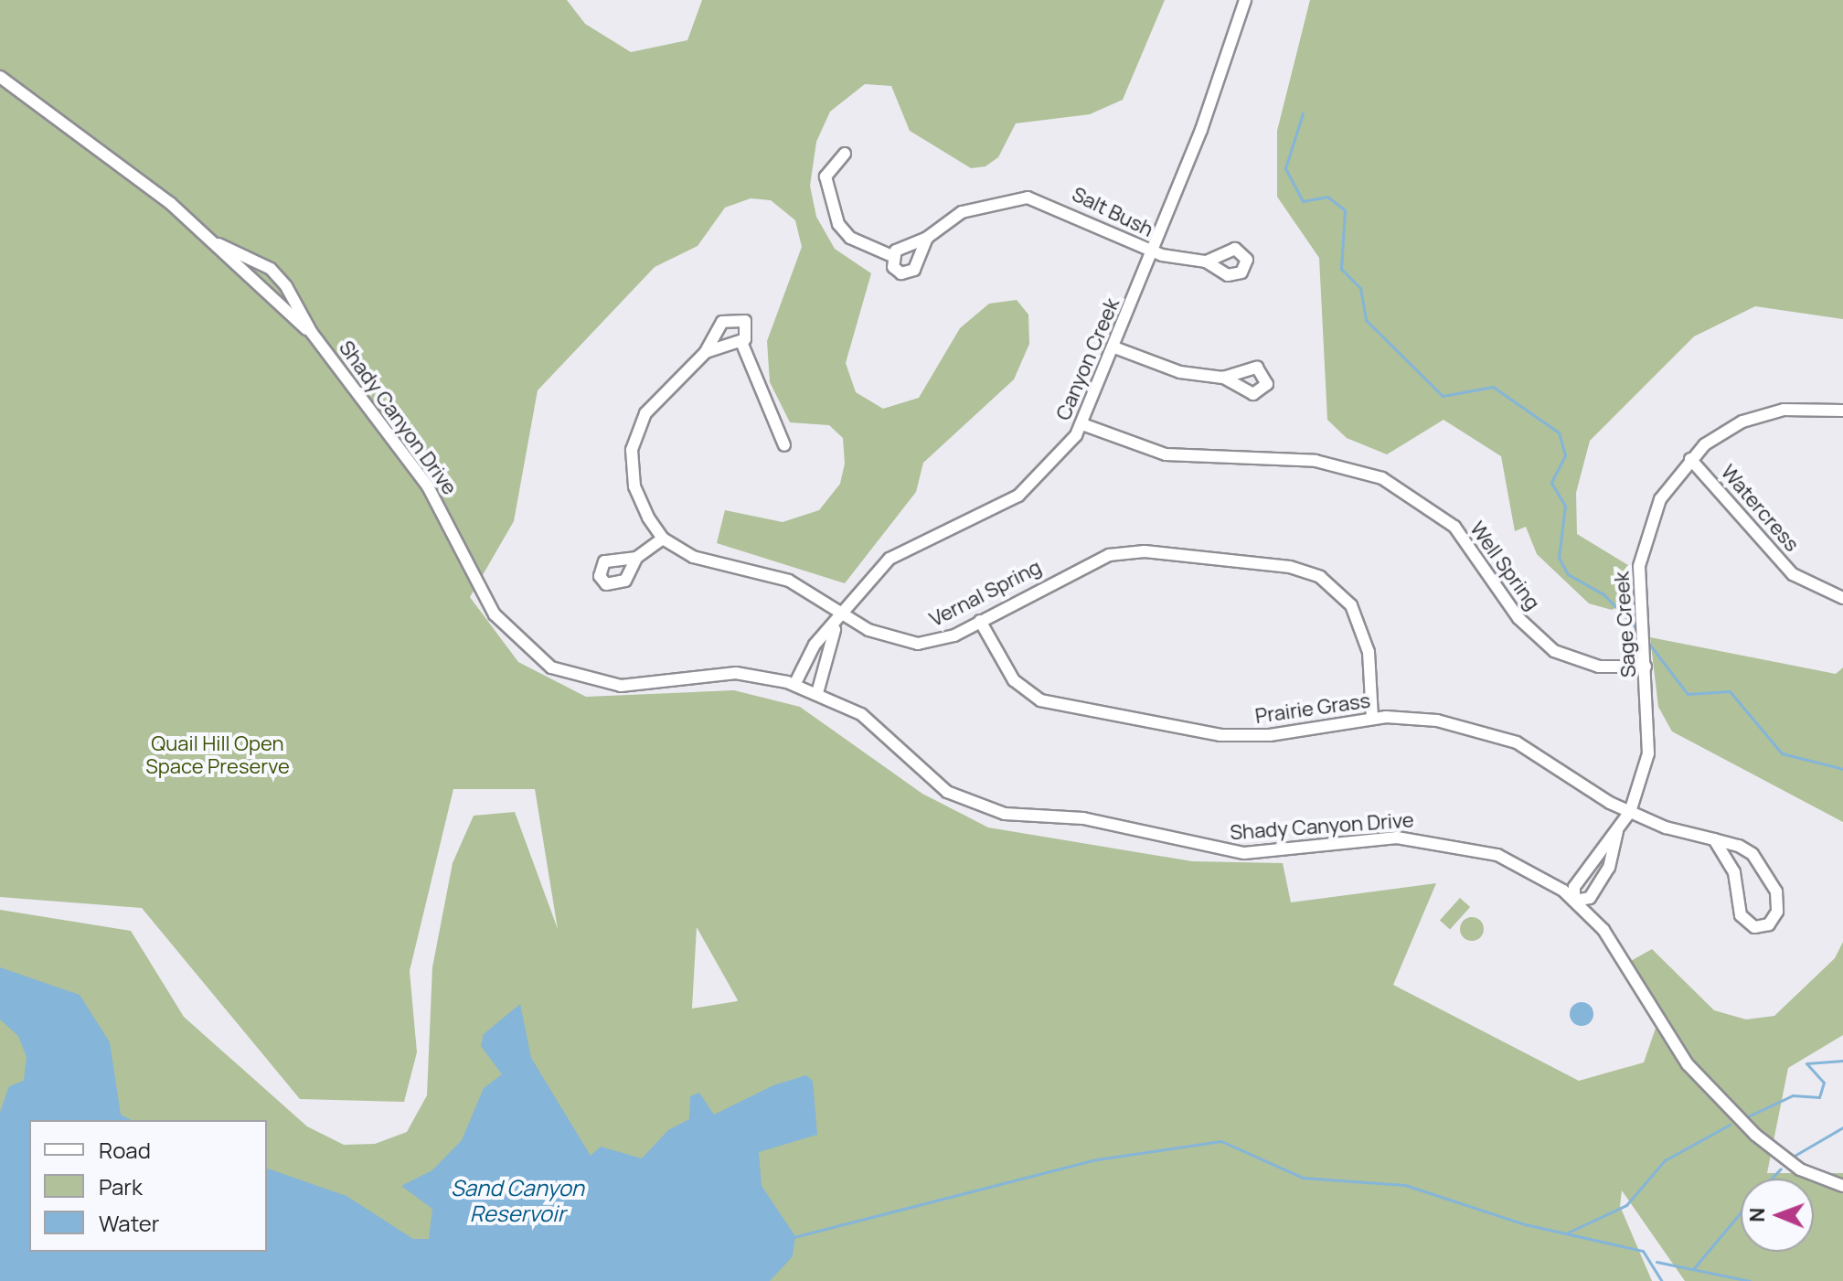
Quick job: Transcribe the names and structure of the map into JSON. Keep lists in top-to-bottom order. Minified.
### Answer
{"streets":{"street":["Salt Bush","Canyon Creek","Shady Canyon Drive","Watercress","Well Spring","Vernal Spring","Sage Creek","Prairie Grass"]},"crossings":[["Salt Bush","Canyon Creek"],["Canyon Creek","Shady Canyon Drive"],["Canyon Creek","Well Spring"],["Canyon Creek","Vernal Spring"],["Shady Canyon Drive","Sage Creek"],["Watercress","Sage Creek"],["Well Spring","Sage Creek"],["Vernal Spring","Prairie Grass"],["Sage Creek","Prairie Grass"]],"water":["Sand Canyon Reservoir"],"parks":["Quail Hill Open Space Preserve"],"legend":["Road","Park","Water"],"north":"left"}
